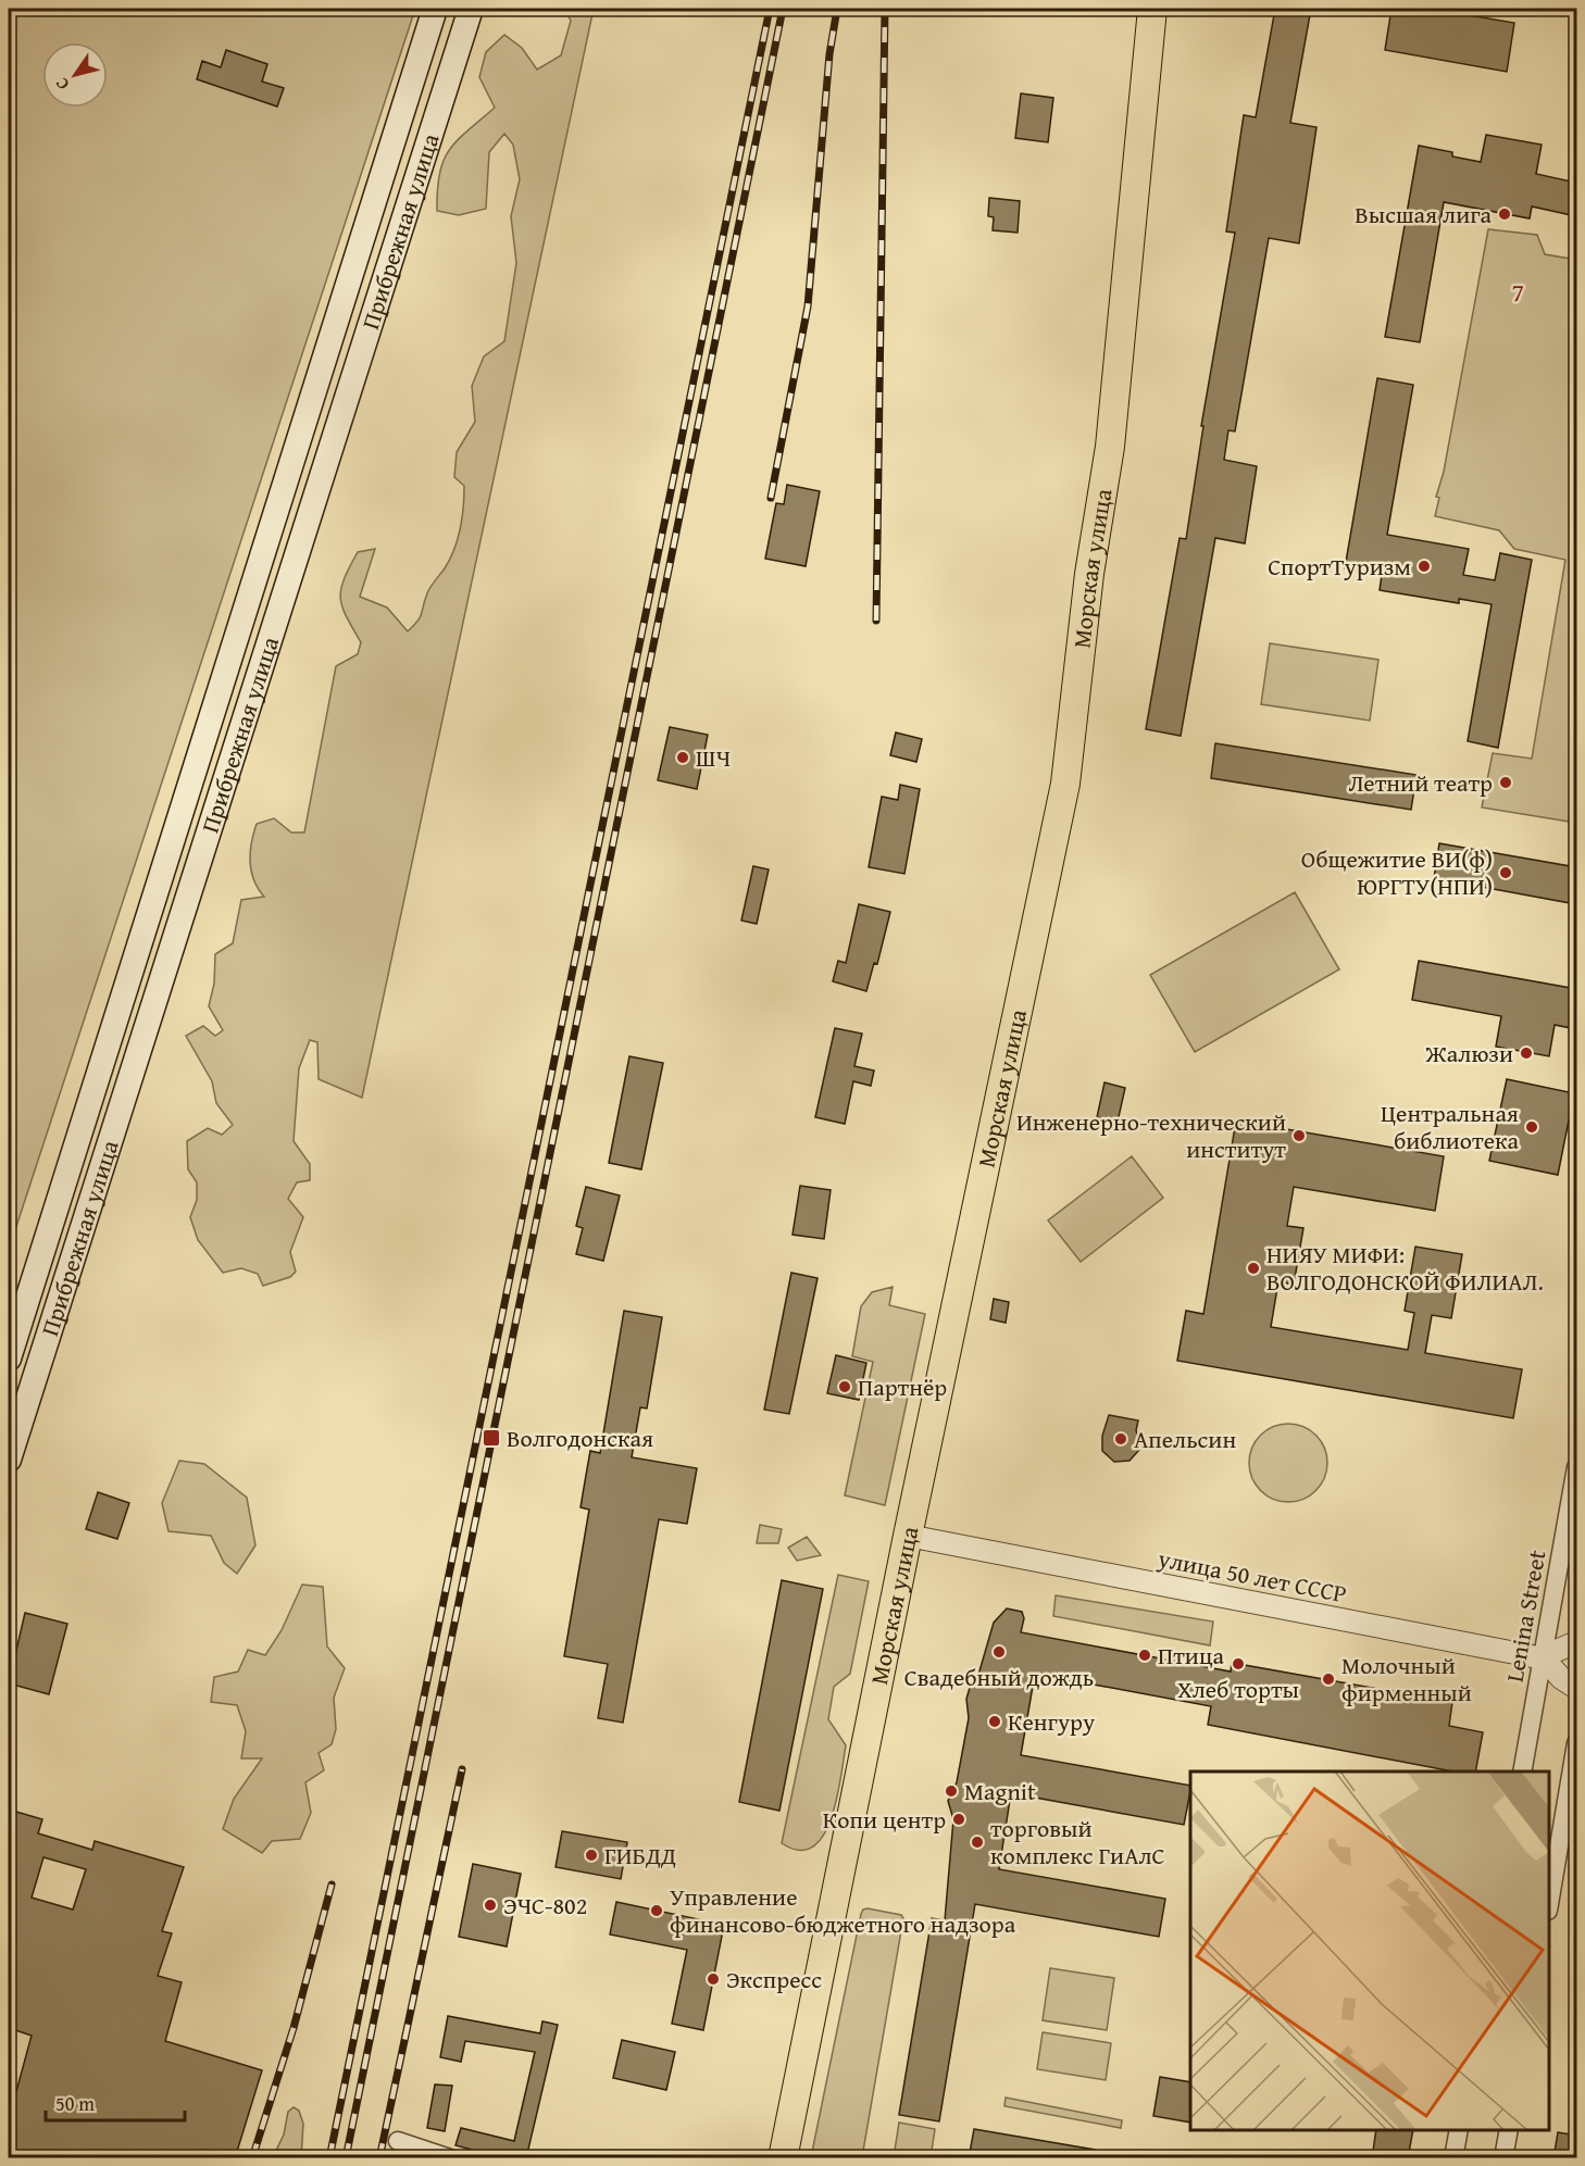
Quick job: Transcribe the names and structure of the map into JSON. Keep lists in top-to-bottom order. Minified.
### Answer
{"streets":{"main road":["Прибрежная улица","Морская улица"],"street":["улица 50 лет СССР","Lenina Street"]},"crossings":[["Морская улица","улица 50 лет СССР"],["улица 50 лет СССР","Lenina Street"]],"districts":["7"],"places":{"other":["Высшая лига","СпортТуризм","ШЧ","Летний театр","Общежитие ВИ(ф) ЮРГТУ(НПИ)","Жалюзи","Центральная библиотека","Инженерно-технический институт","НИЯУ МИФИ: ВОЛГОДОНСКОЙ ФИЛИАЛ.","Партнёр","Апельсин","Свадебный дождь","Птица","Хлеб торты","Молочный фирменный","Кенгуру","Magnit","Копи центр","торговый комплекс ГиАлС","ГИБДД","ЭЧС-802","Управление финансово-бюджетного надзора","Экспресс"],"transit":["Волгодонская"]},"scale_bar":"50 m","north":"bottom left"}
